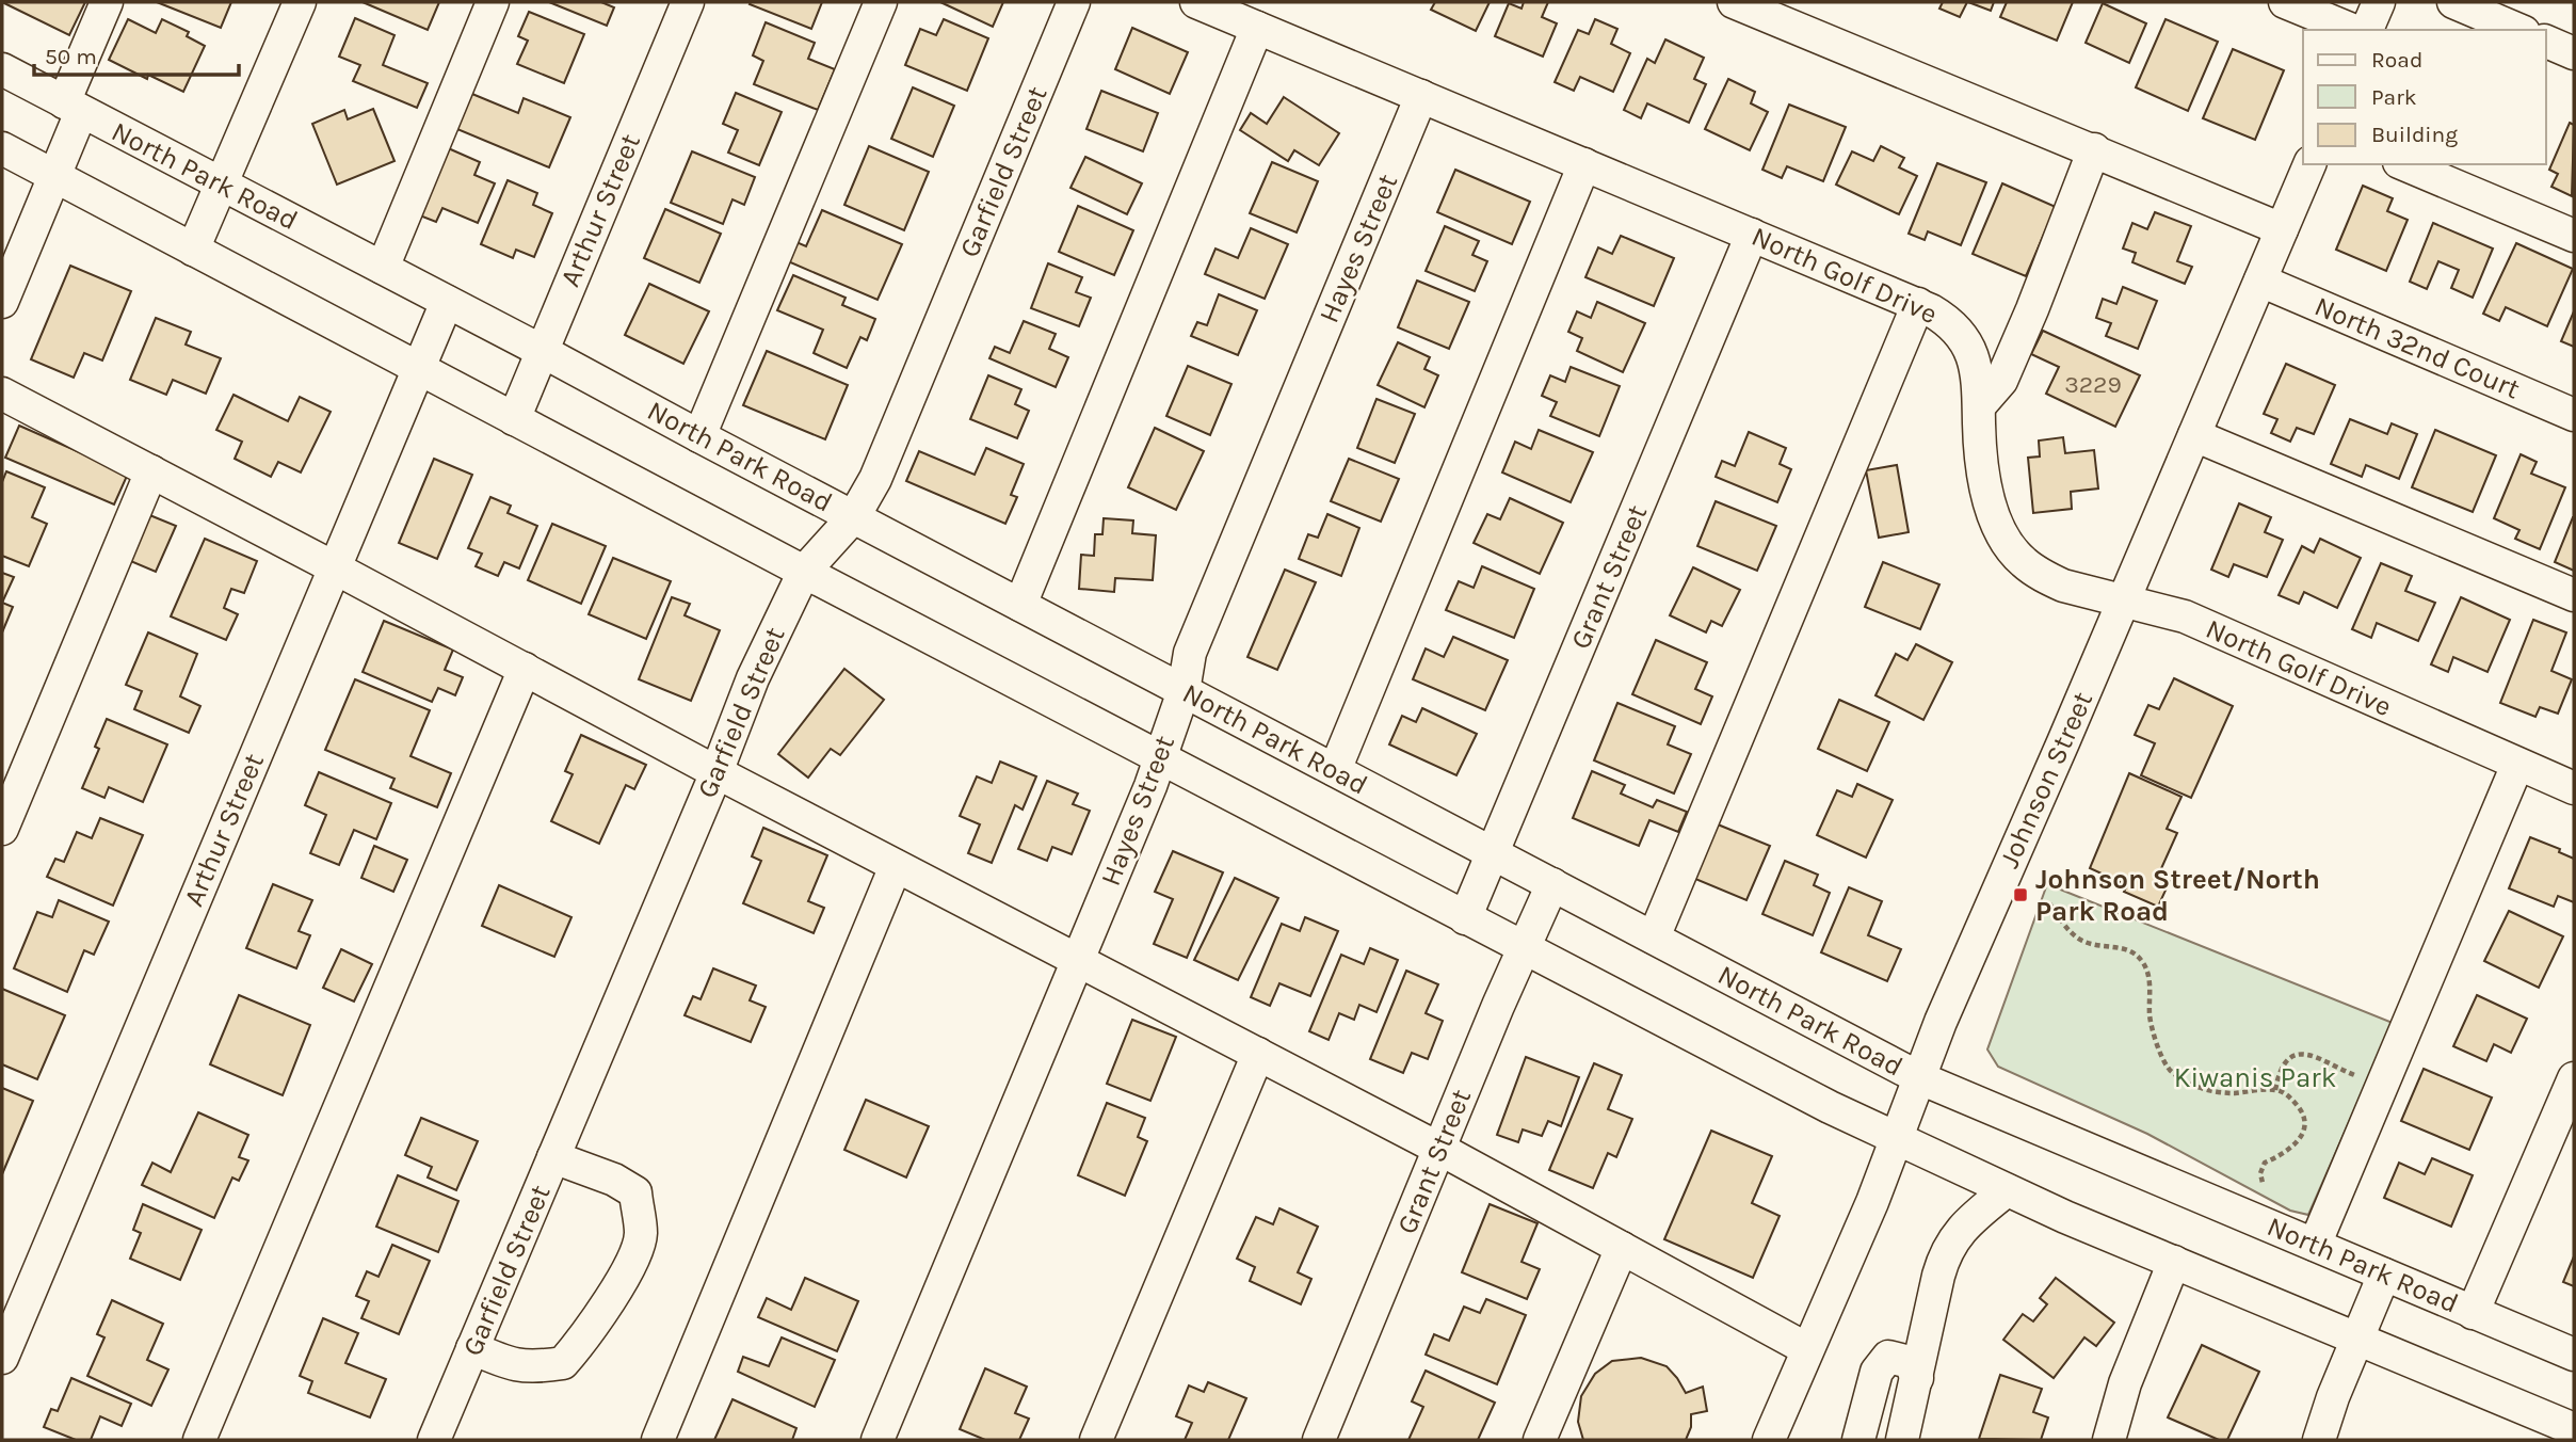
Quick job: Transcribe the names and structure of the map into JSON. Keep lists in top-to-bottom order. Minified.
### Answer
{"streets":{"street":["Garfield Street","North Park Road","Arthur Street","Hayes Street","North Golf Drive","North 32nd Court","Grant Street","Johnson Street"]},"crossings":[["Garfield Street","North Park Road"],["North Park Road","Arthur Street"],["North Park Road","Hayes Street"],["North Park Road","Grant Street"],["North Park Road","Johnson Street"],["Hayes Street","North Golf Drive"],["North Golf Drive","Grant Street"],["North Golf Drive","Johnson Street"],["North 32nd Court","Johnson Street"]],"parks":["Kiwanis Park"],"places":{"transit":["Johnson Street/North Park Road"]},"house_numbers":["3229"],"legend":["Road","Park","Building"],"scale_bar":"50 m"}
